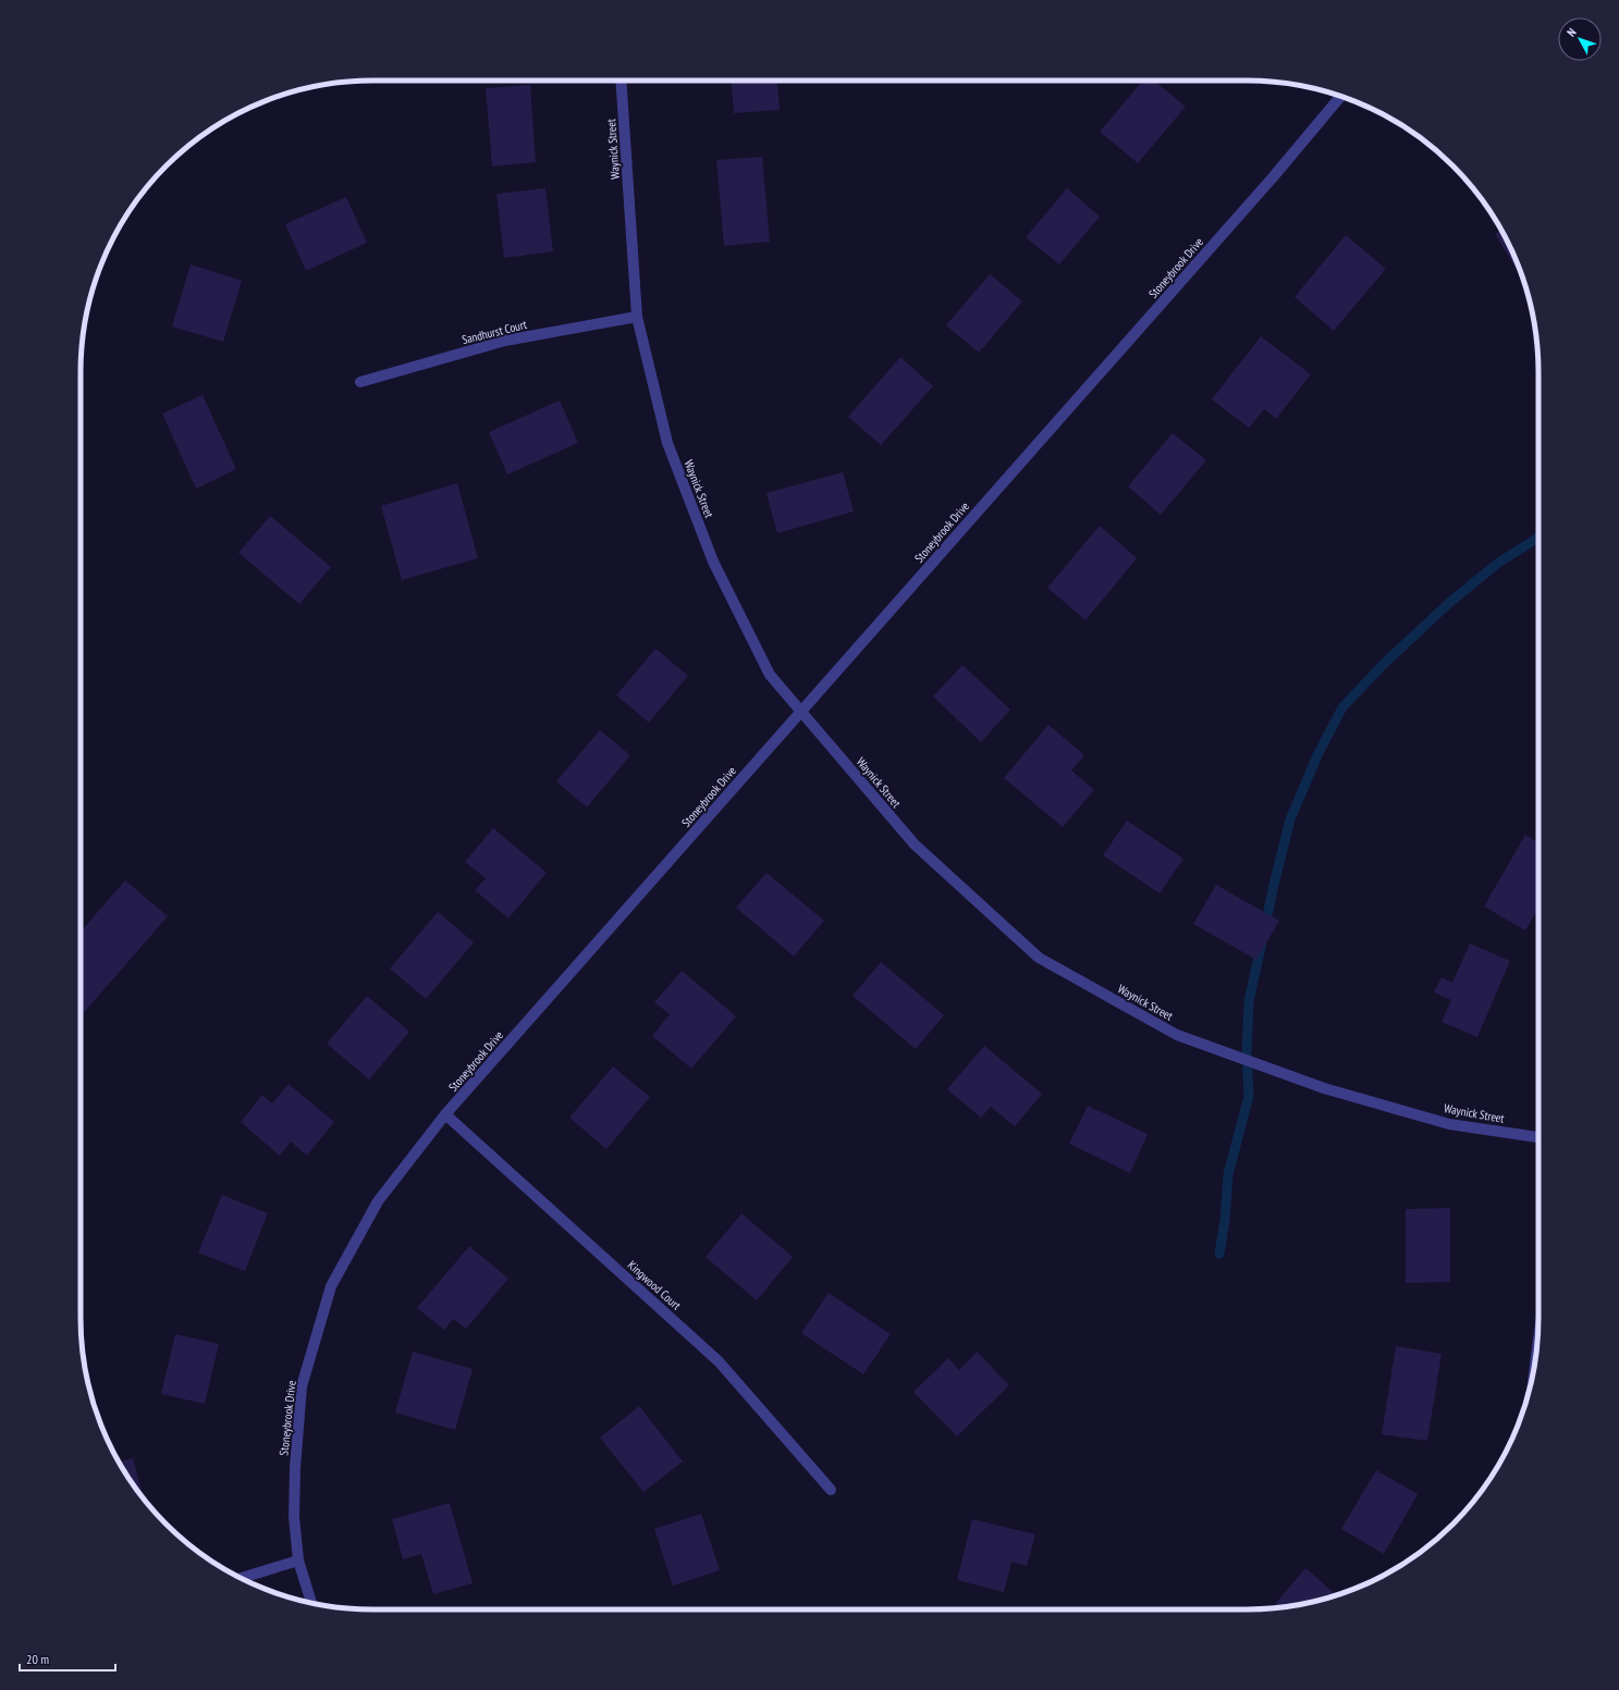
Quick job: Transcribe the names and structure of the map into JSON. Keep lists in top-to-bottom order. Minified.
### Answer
{"streets":{"street":["Waynick Street","Stoneybrook Drive","Sandhurst Court","Kingwood Court"]},"crossings":[["Waynick Street","Stoneybrook Drive"],["Waynick Street","Sandhurst Court"],["Stoneybrook Drive","Kingwood Court"]],"scale_bar":"20 m","north":"top left"}
